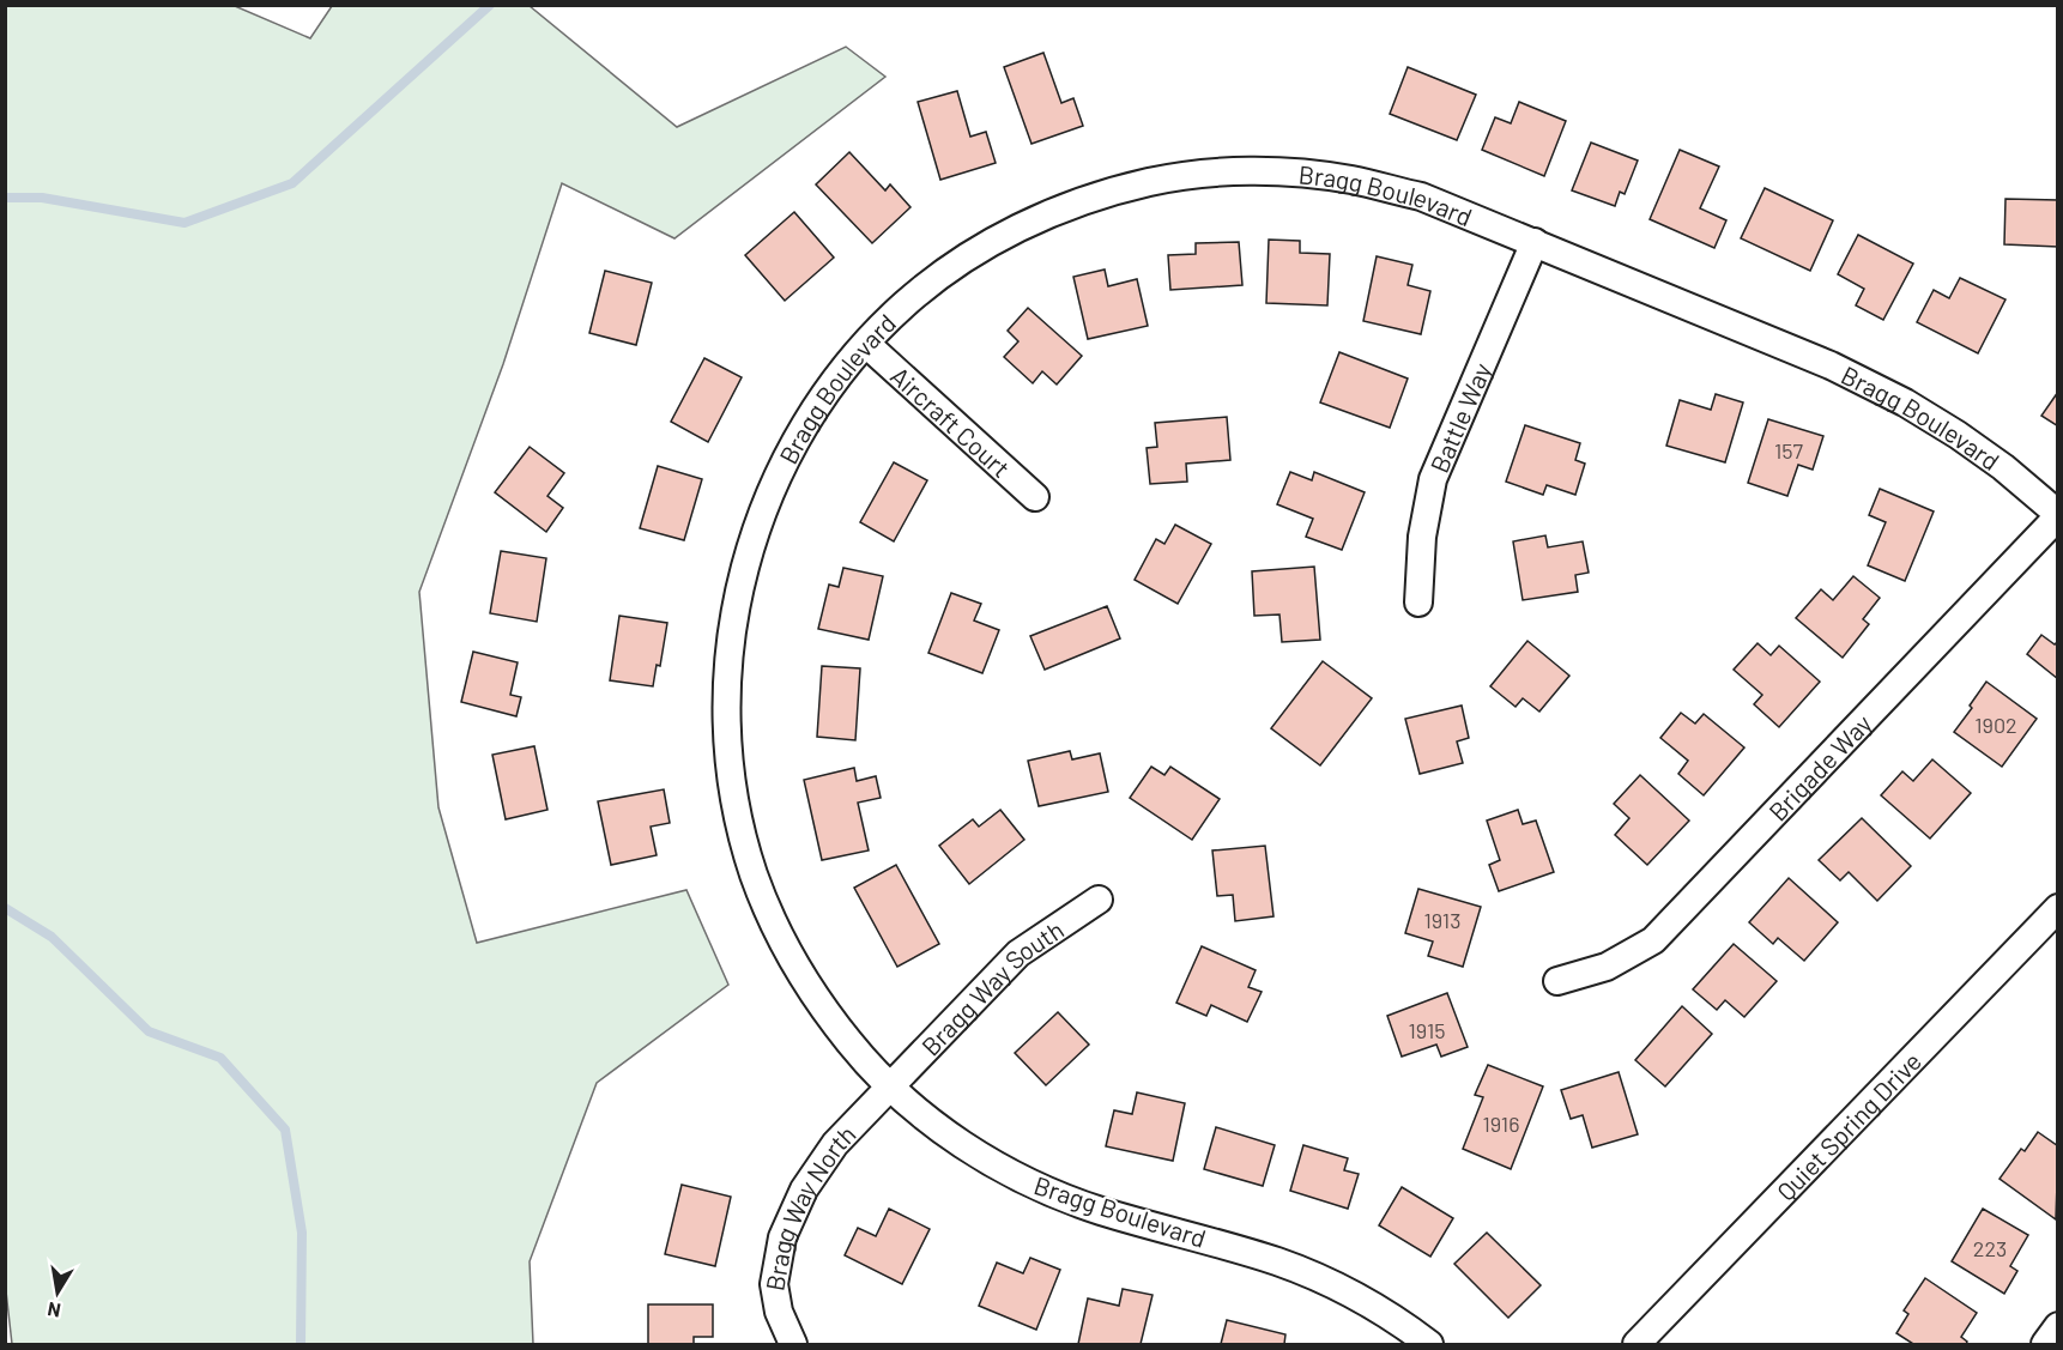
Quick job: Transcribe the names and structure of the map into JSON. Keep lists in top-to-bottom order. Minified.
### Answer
{"streets":{"street":["Bragg Boulevard","Battle Way","Aircraft Court","Brigade Way","Bragg Way South","Quiet Spring Drive","Bragg Way North"]},"crossings":[["Bragg Boulevard","Battle Way"],["Bragg Boulevard","Aircraft Court"],["Bragg Boulevard","Brigade Way"],["Bragg Boulevard","Bragg Way South"],["Bragg Boulevard","Bragg Way North"],["Bragg Way South","Bragg Way North"]],"house_numbers":["157","1902","1913","1915","1916","223"],"north":"bottom"}
